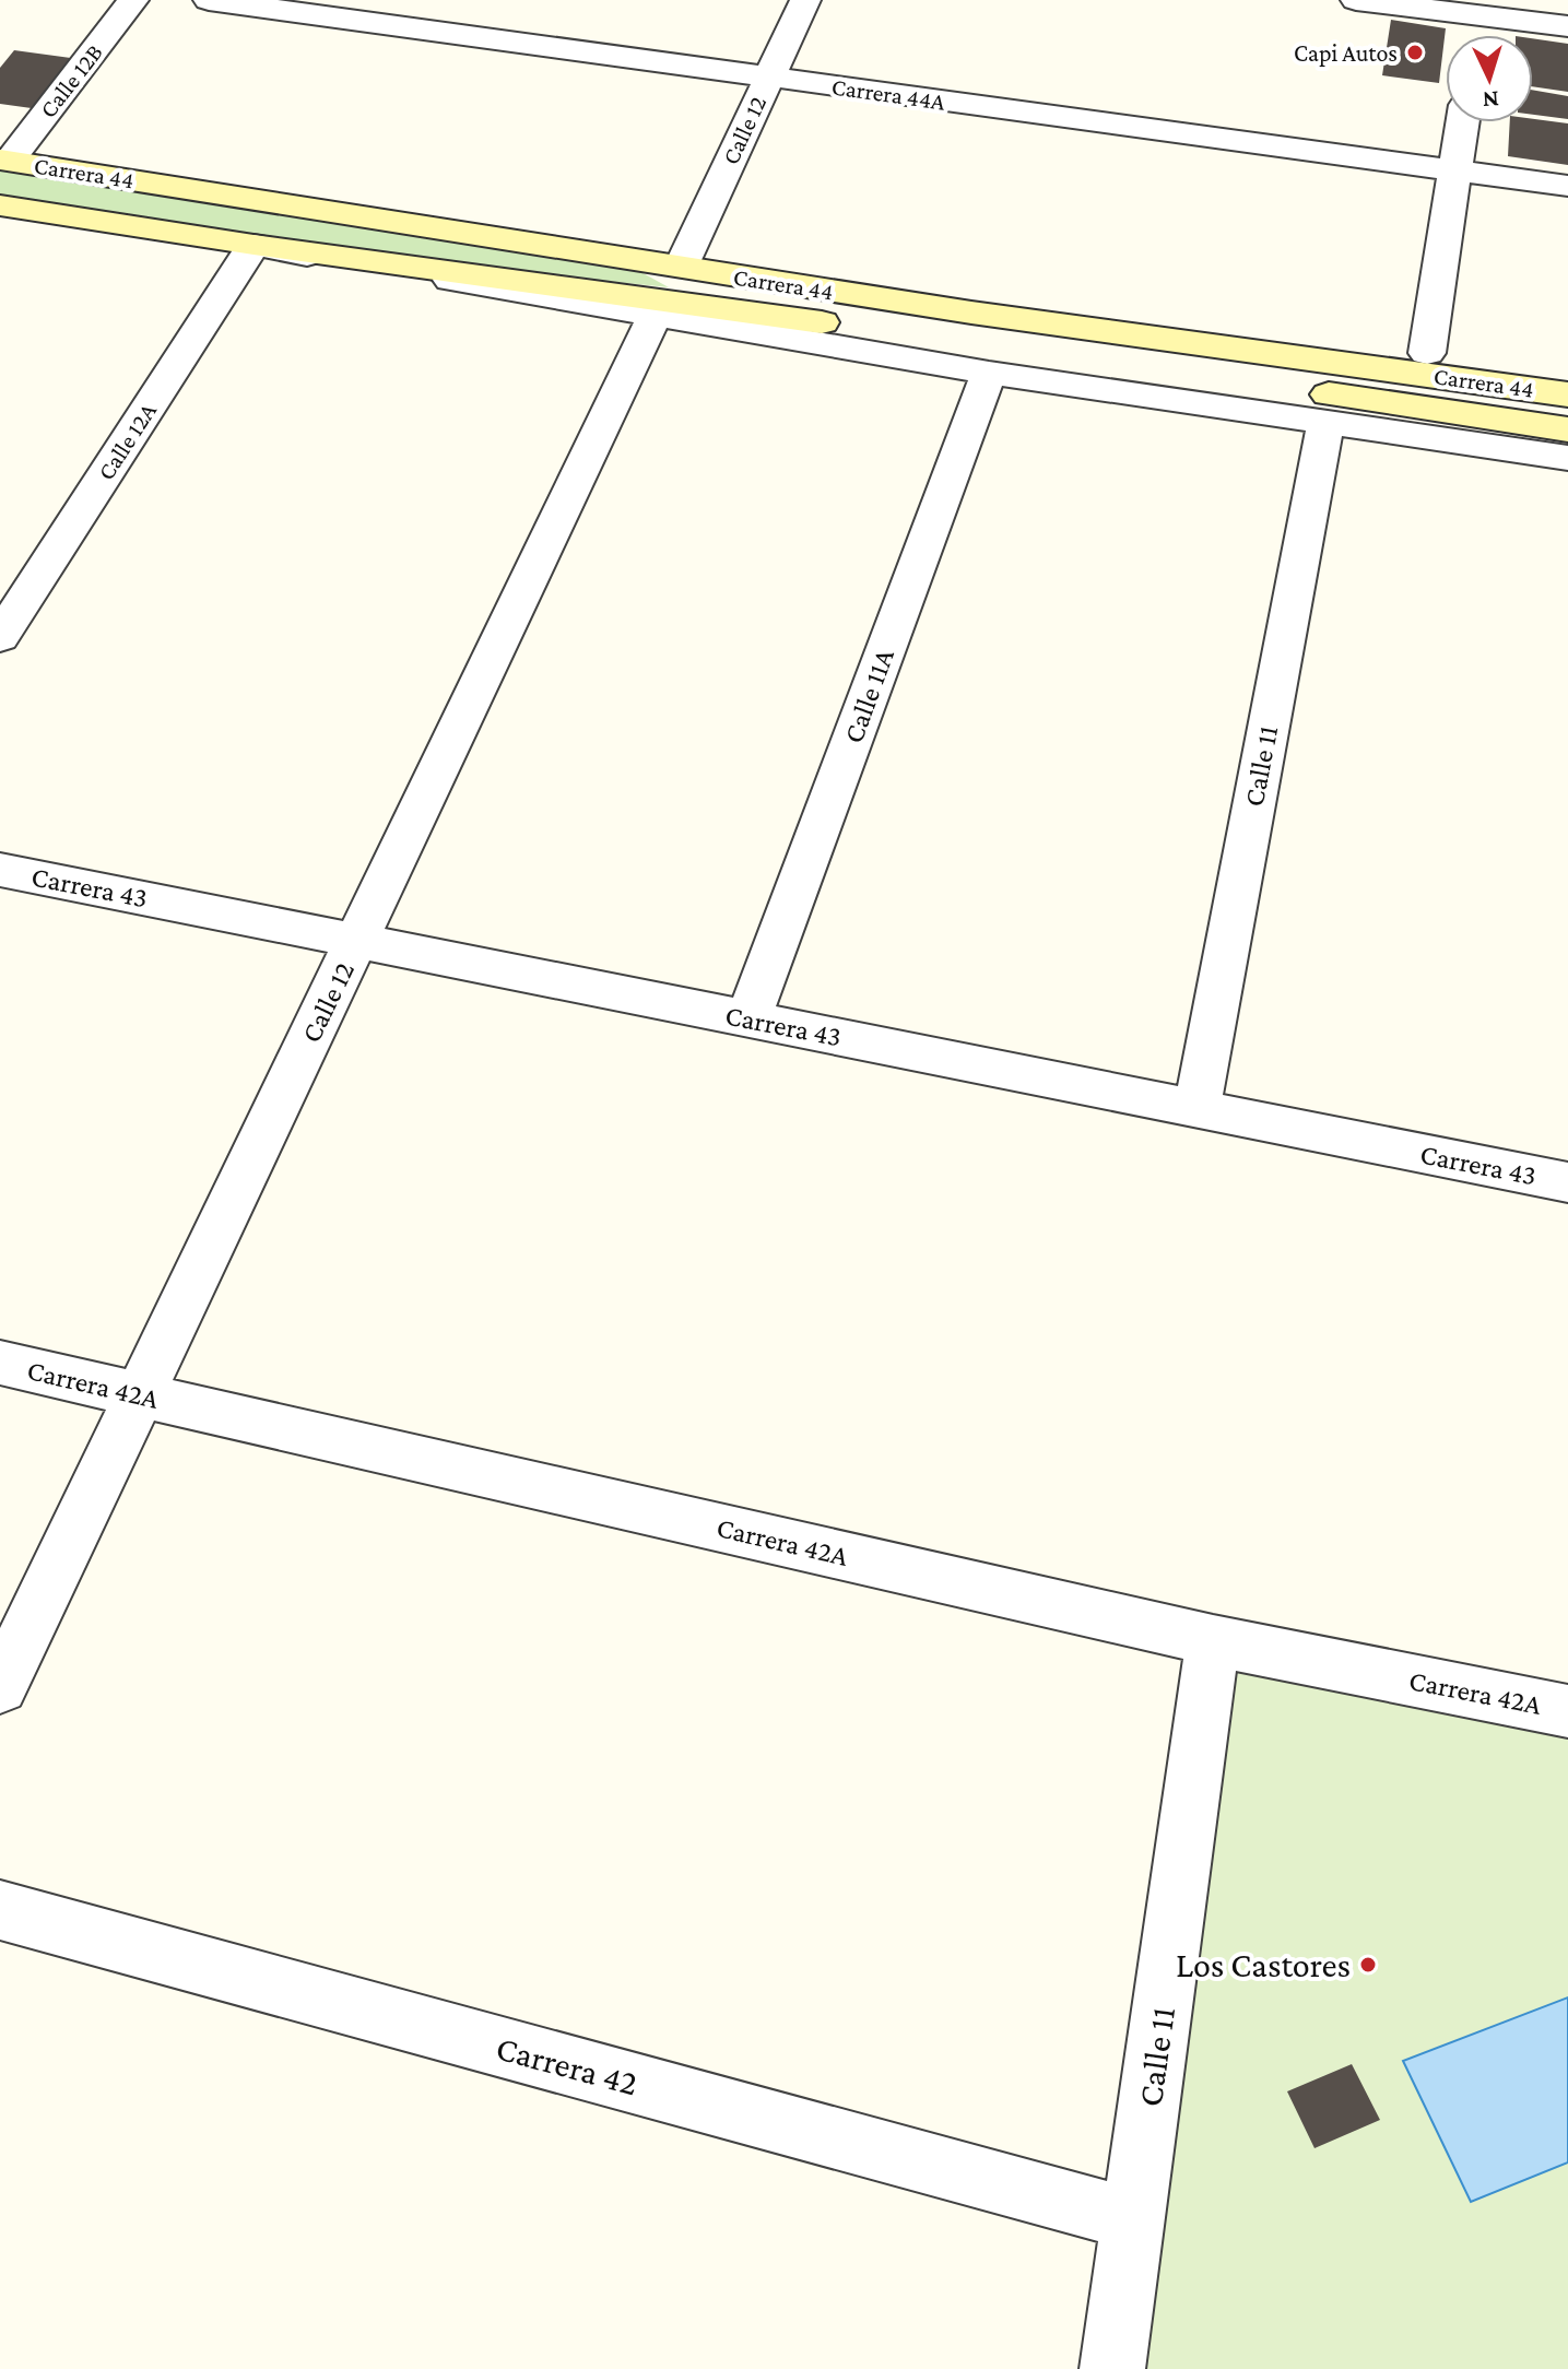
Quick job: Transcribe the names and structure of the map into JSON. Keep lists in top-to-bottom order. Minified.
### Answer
{"streets":{"main road":["Carrera 44"],"street":["Calle 12B","Carrera 44A","Calle 12","Calle 12A","Calle 11A","Calle 11","Carrera 43","Carrera 42A","Carrera 42"]},"crossings":[["Calle 12B","Carrera 44"],["Carrera 44A","Calle 12"],["Calle 12","Carrera 44"],["Calle 12","Carrera 43"],["Calle 12","Carrera 42A"],["Carrera 44","Calle 12A"],["Carrera 44","Calle 11A"],["Carrera 44","Calle 11"],["Calle 11A","Carrera 43"],["Calle 11","Carrera 43"],["Calle 11","Carrera 42A"],["Calle 11","Carrera 42"]],"places":["Capi Autos","Los Castores"],"north":"bottom"}
